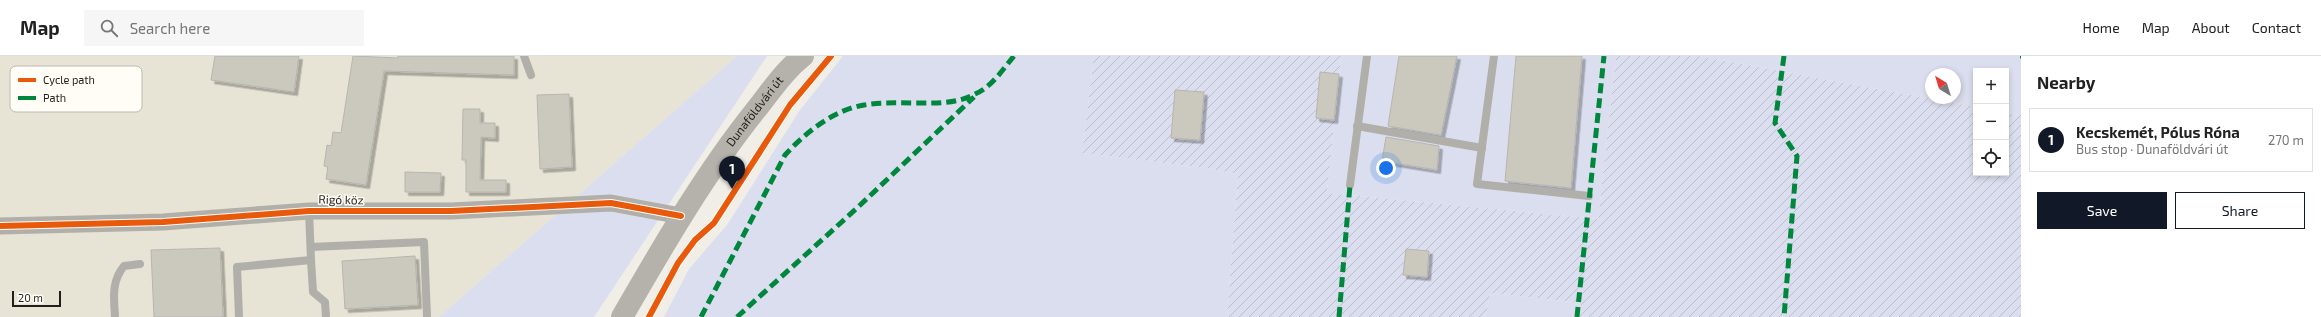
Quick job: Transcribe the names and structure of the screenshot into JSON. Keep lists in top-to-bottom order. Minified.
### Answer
{"streets":{"main road":["Dunaföldvári út"],"street":["Rigó köz"]},"crossings":[["Dunaföldvári út","Rigó köz"]],"legend":["Cycle path","Path"],"scale_bar":"20 m","north":"top left","page":{"header":"Map","search":"Search here","nav":["Home","Map","About","Contact"],"heading":"Nearby","map_buttons":["+","−"],"list":[{"mark":"1","name":"Kecskemét, Pólus Róna","note":"Bus stop · Dunaföldvári út","value":"270 m"}],"pins":"1","buttons":["Save","Share"],"scale":"20 m"}}
